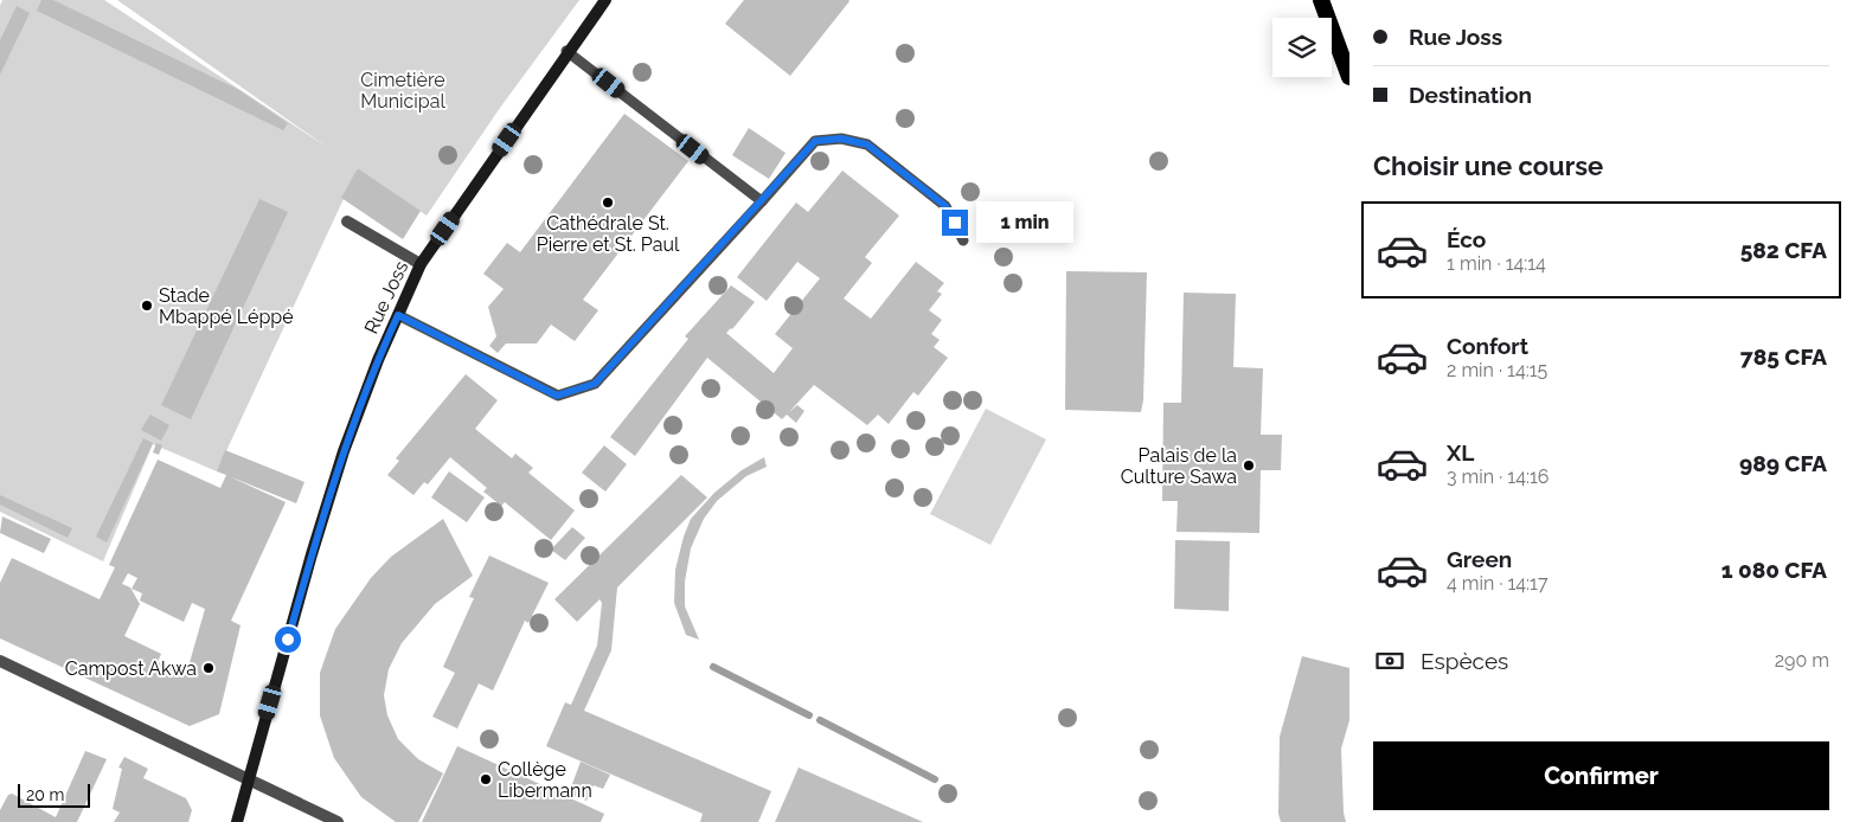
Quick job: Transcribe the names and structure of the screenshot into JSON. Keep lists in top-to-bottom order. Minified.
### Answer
{"streets":{"main road":["Rue Joss"]},"parks":["Cimetière Municipal"],"places":["Cathédrale St. Pierre et St. Paul","Stade Mbappé Léppé","Palais de la Culture Sawa","Campost Akwa","Collège Libermann"],"scale_bar":"20 m","page":{"banner":["Rue Joss","Destination"],"heading":"Choisir une course","bubble":"1 min","list":[{"name":"Éco","note":"1 min · 14:14","value":"582 CFA"},{"name":"Confort","note":"2 min · 14:15","value":"785 CFA"},{"name":"XL","note":"3 min · 14:16","value":"989 CFA"},{"name":"Green","note":"4 min · 14:17","value":"1 080 CFA"}],"pay":["Espèces","290 m"],"buttons":"Confirmer","scale":"20 m"}}
